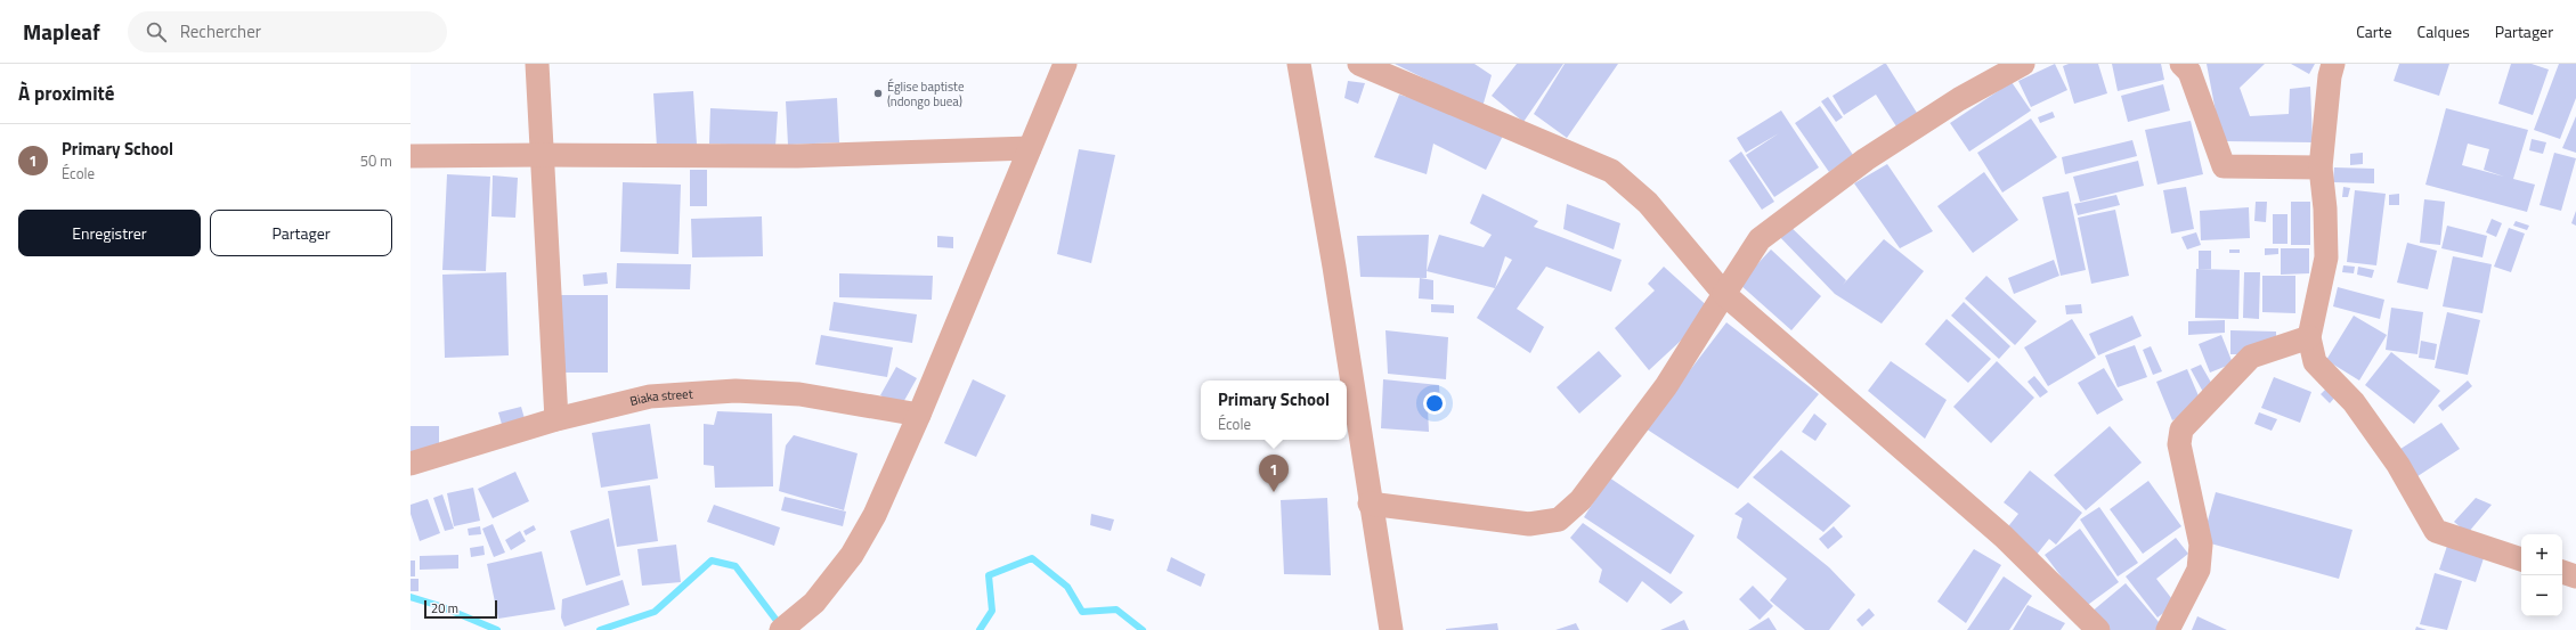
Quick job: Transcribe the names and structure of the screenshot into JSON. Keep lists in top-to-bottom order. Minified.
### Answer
{"streets":{"street":["Biaka street"]},"places":["Église baptiste (ndongo buea)"],"scale_bar":"20 m","page":{"header":"Mapleaf","search":"Rechercher","nav":["Carte","Calques","Partager"],"heading":"À proximité","list":[{"mark":"1","name":"Primary School","note":"École","value":"50 m"}],"buttons":["Enregistrer","Partager"],"popup":["Primary School","École"],"pins":"1","map_buttons":["+","−"],"scale":"20 m"}}
